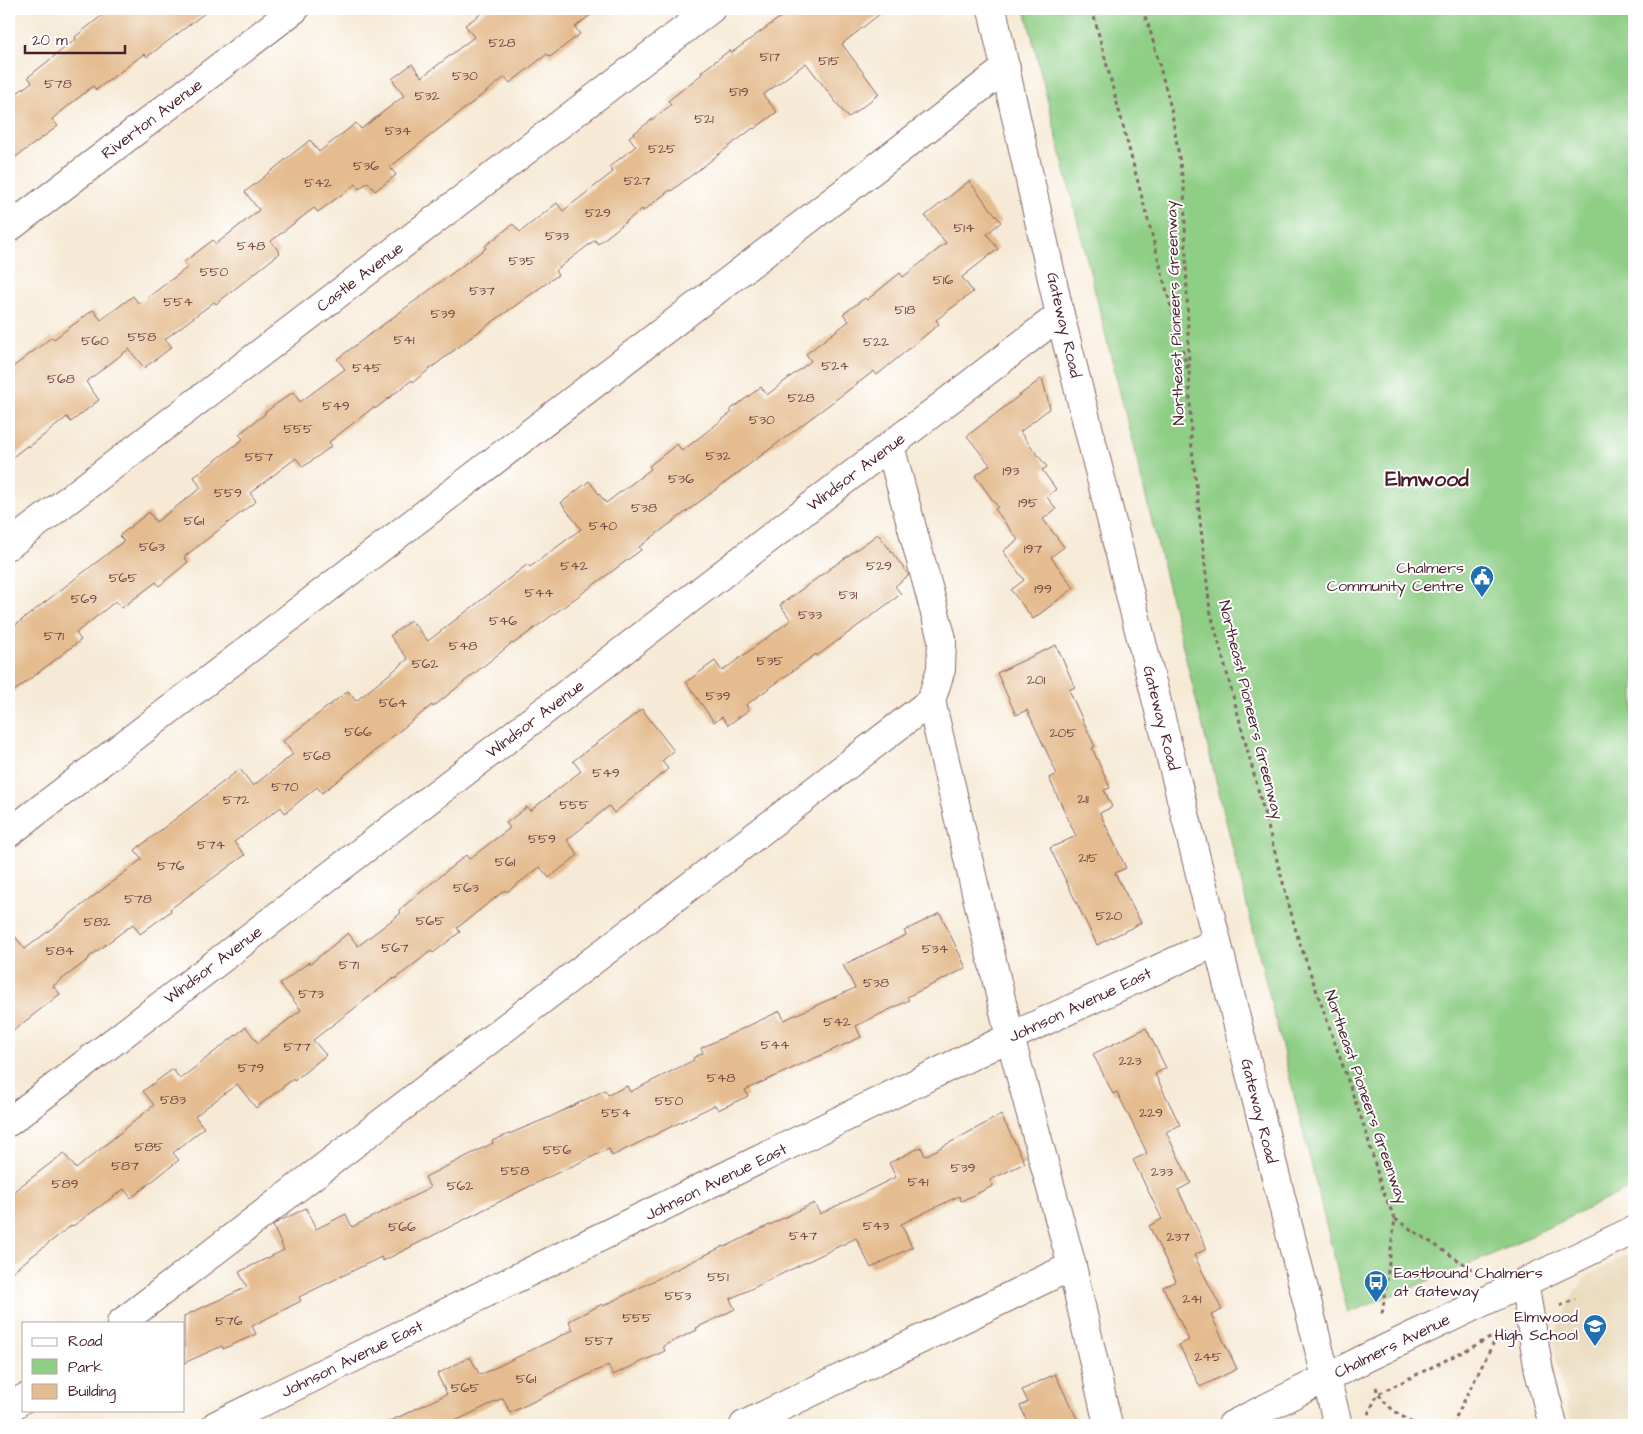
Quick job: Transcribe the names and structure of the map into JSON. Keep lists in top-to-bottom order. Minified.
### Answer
{"streets":{"street":["Riverton Avenue","Castle Avenue","Gateway Road","Windsor Avenue","Johnson Avenue East","Chalmers Avenue"],"path":["Northeast Pioneers Greenway"]},"crossings":[["Gateway Road","Windsor Avenue"],["Gateway Road","Johnson Avenue East"],["Gateway Road","Chalmers Avenue"]],"districts":["Elmwood"],"places":{"public building":["Chalmers Community Centre"],"bus stop":["Eastbound Chalmers at Gateway"],"school or university":["Elmwood High School"]},"house_numbers":["528","517","515","530","578","519","532","521","534","525","536","527","542","529","514","533","548","535","550","516","537","554","518","539","558","541","560","522","524","545","568","528","549","530","555","532","557","193","536","559","195","538","561","540","563","197","542","529","565","199","544","531","569","533","546","571","548","535","562","201","539","564","566","205","568","549","570","211","572","555","559","574","215","561","576","563","578","520","565","582","567","534","584","571","538","573","542","544","577","223","579","548","583","550","554","229","585","556","587","539","558","233","541","589","562","543","566","547","237","551","553","241","555","576","557","245","561","565"],"legend":["Road","Park","Building"],"scale_bar":"20 m"}
